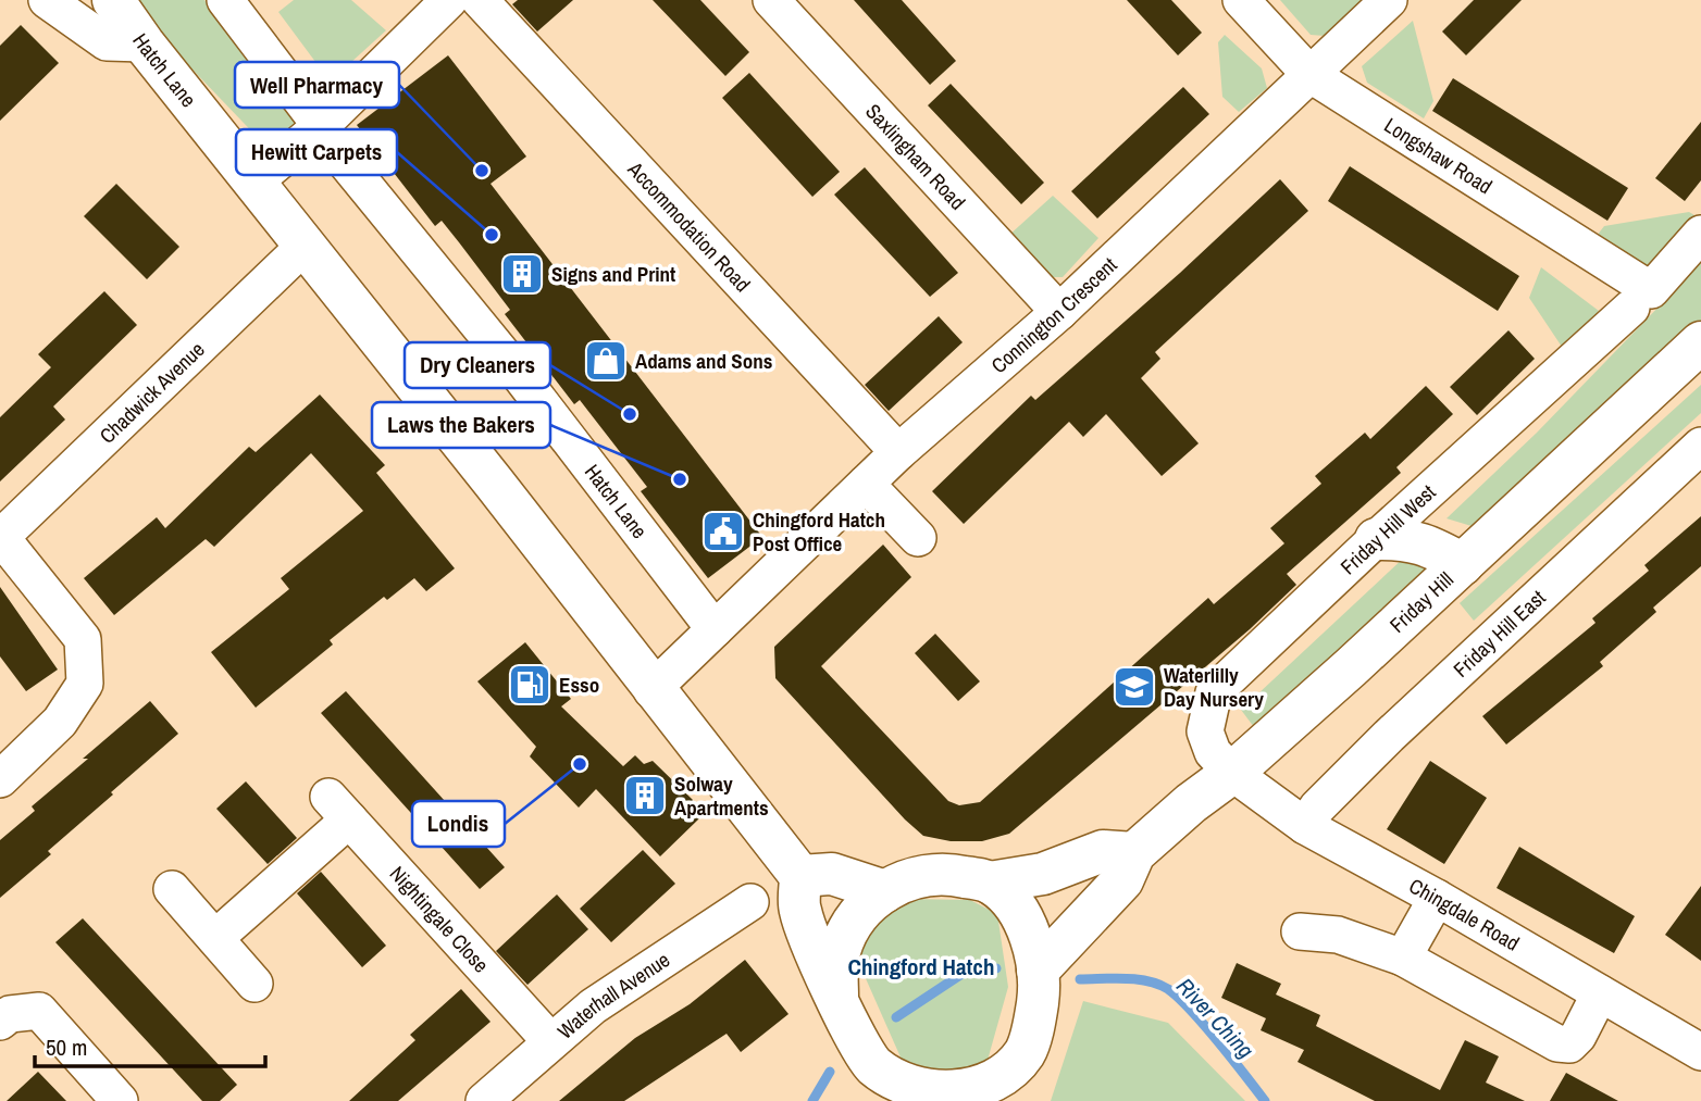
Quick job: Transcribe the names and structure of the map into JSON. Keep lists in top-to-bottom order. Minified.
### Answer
{"streets":{"main road":["Hatch Lane","Friday Hill"],"street":["Longshaw Road","Saxlingham Road","Accommodation Road","Connington Crescent","Chadwick Avenue","Friday Hill West","Friday Hill East","Chingdale Road","Nightingale Close","Waterhall Avenue"]},"crossings":[["Hatch Lane","Connington Crescent"],["Hatch Lane","Chadwick Avenue"],["Longshaw Road","Connington Crescent"],["Longshaw Road","Friday Hill West"],["Saxlingham Road","Connington Crescent"],["Accommodation Road","Connington Crescent"],["Friday Hill West","Friday Hill"],["Friday Hill West","Chingdale Road"],["Friday Hill","Chingdale Road"],["Friday Hill East","Chingdale Road"],["Nightingale Close","Waterhall Avenue"]],"districts":["Chingford Hatch"],"water":["River Ching"],"places":{"other":["Well Pharmacy","Hewitt Carpets","Dry Cleaners","Laws the Bakers","Londis"],"building":["Signs and Print","Solway Apartments"],"shop":["Adams and Sons"],"public building":["Chingford Hatch Post Office"],"fuel station":["Esso"],"school or university":["Waterlilly Day Nursery"]},"scale_bar":"50 m"}
